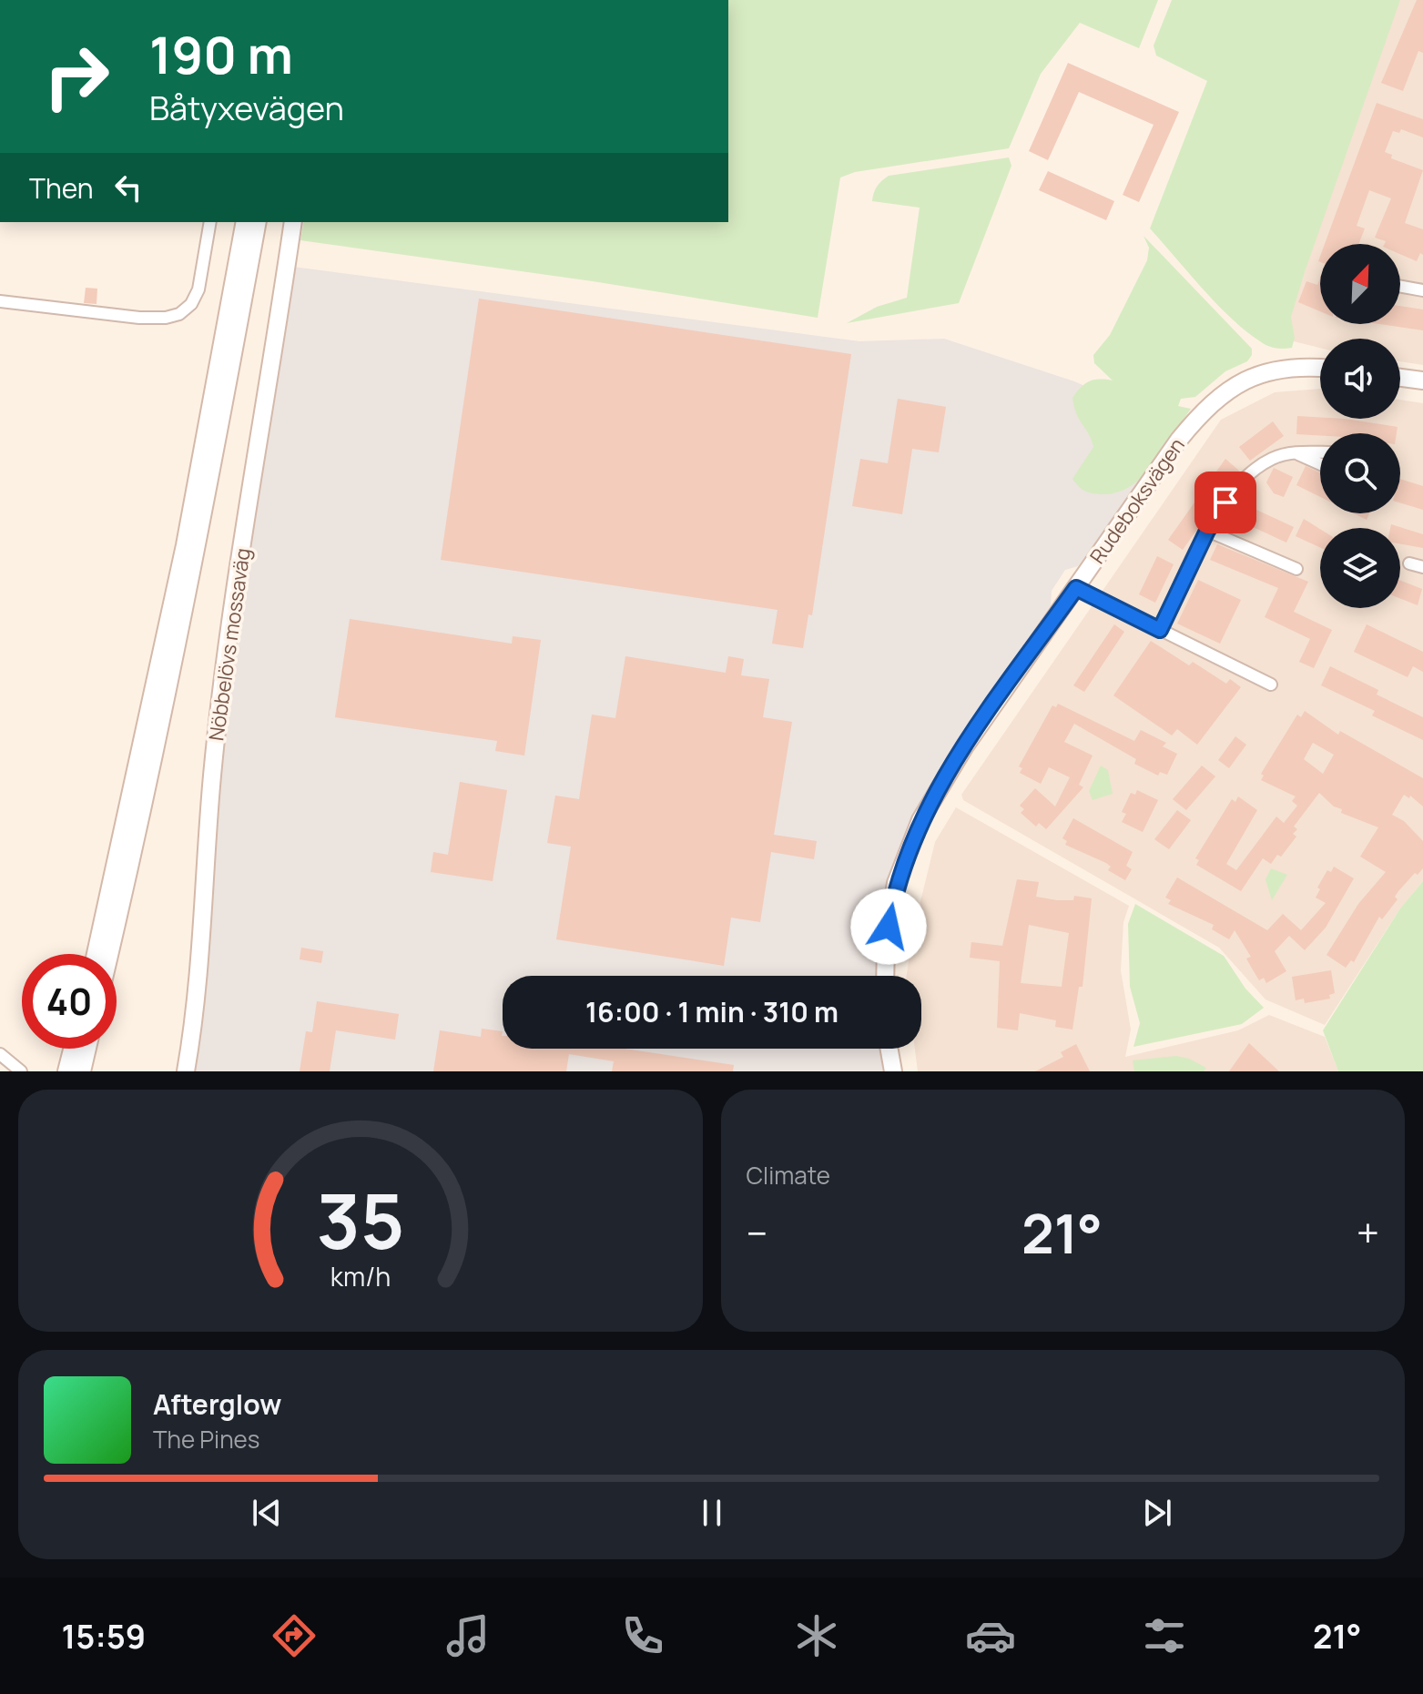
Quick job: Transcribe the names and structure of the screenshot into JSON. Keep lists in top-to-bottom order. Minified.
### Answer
{"streets":{"street":["Rudeboksvägen","Nöbbelövs mossaväg"]},"north":"top right","page":{"turn":["190 m","Båtyxevägen"],"then":"Then","limit":"40","trip":"16:00 · 1 min · 310 m","tile":"Climate","heat":["−","21°","+"],"song":["Afterglow","The Pines"],"tabs":["15:59","21°"],"gauge":["35","km/h"]}}
